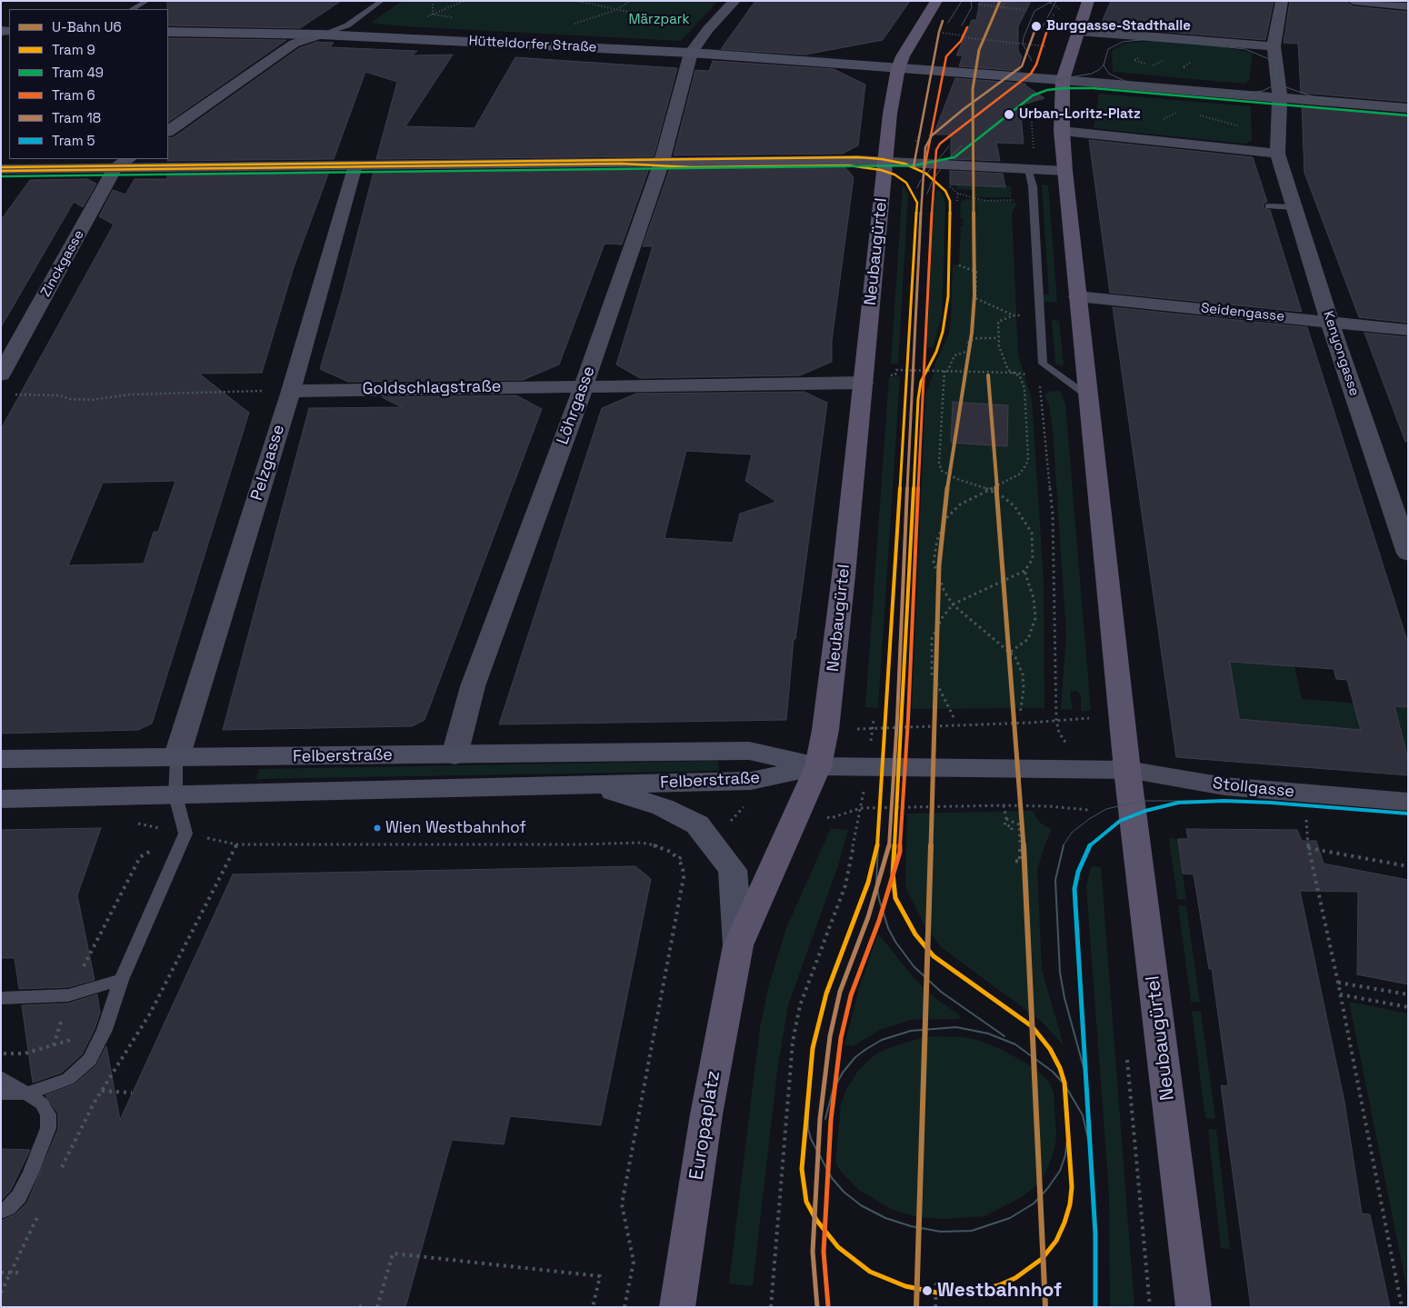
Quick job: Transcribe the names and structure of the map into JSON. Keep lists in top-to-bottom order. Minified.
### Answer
{"streets":{"main road":["Hütteldorfer Straße","Neubaugürtel","Felberstraße","Europaplatz"],"street":["Zinckgasse","Seidengasse","Kenyongasse","Goldschlagstraße","Löhrgasse","Pelzgasse","Stollgasse"]},"crossings":[["Hütteldorfer Straße","Neubaugürtel"],["Hütteldorfer Straße","Löhrgasse"],["Neubaugürtel","Seidengasse"],["Neubaugürtel","Goldschlagstraße"],["Neubaugürtel","Felberstraße"],["Neubaugürtel","Stollgasse"],["Neubaugürtel","Europaplatz"],["Seidengasse","Kenyongasse"],["Goldschlagstraße","Löhrgasse"],["Goldschlagstraße","Pelzgasse"],["Löhrgasse","Felberstraße"],["Pelzgasse","Felberstraße"],["Felberstraße","Europaplatz"]],"parks":["Märzpark"],"places":["Burggasse-Stadthalle","Urban-Loritz-Platz","Wien Westbahnhof","Westbahnhof"],"lines":["metro line U6","tram line 18","tram line 6","tram line 49","tram line 9","tram line 5"],"legend":["U-Bahn U6","Tram 9","Tram 49","Tram 6","Tram 18","Tram 5"]}
